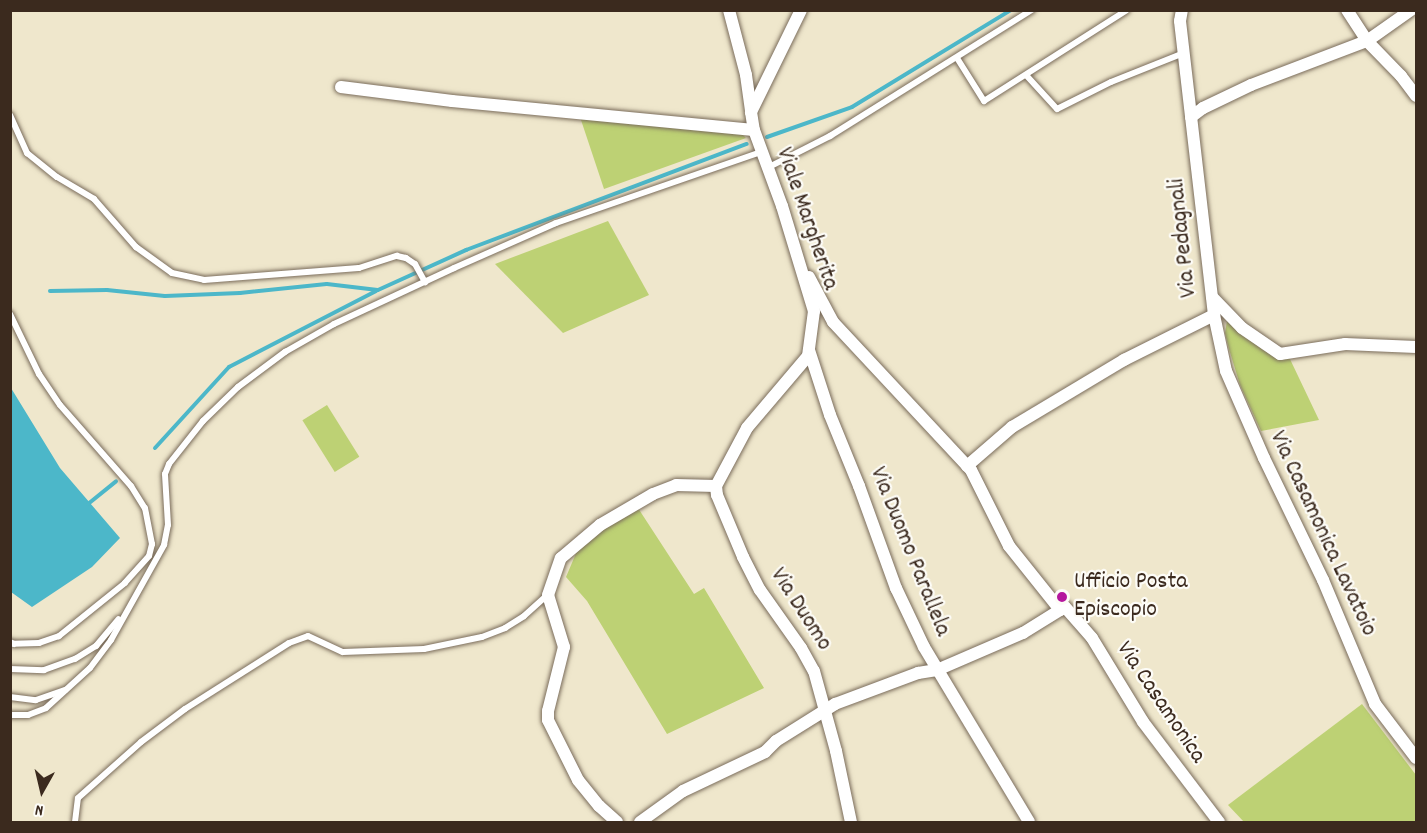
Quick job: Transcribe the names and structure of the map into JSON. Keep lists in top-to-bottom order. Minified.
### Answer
{"streets":{"street":["Viale Margherita","Via Pedagnali","Via Casamonica Lavatoio","Via Duomo Parallela","Via Duomo","Via Casamonica"]},"crossings":[["Viale Margherita","Via Duomo Parallela"],["Viale Margherita","Via Duomo"],["Viale Margherita","Via Casamonica"],["Via Pedagnali","Via Casamonica Lavatoio"],["Via Pedagnali","Via Casamonica"]],"places":["Ufficio Posta Episcopio"],"north":"bottom"}
